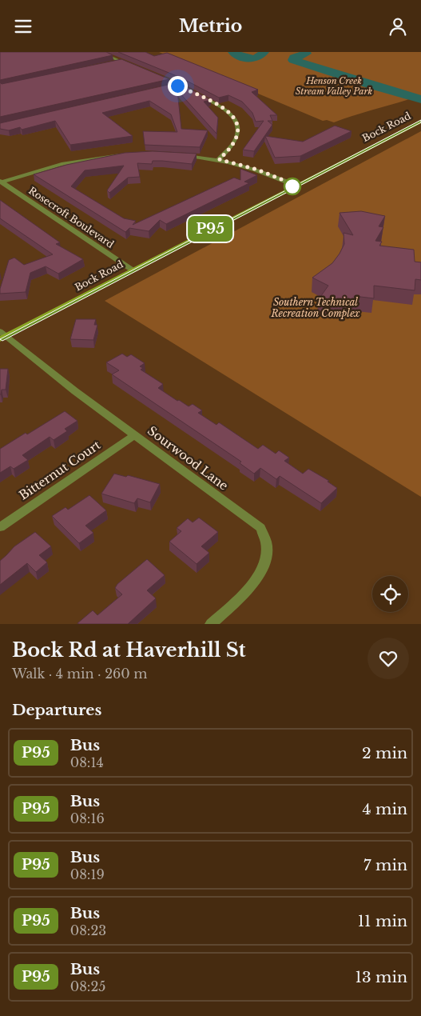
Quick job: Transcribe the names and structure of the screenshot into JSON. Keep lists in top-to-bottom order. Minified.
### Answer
{"streets":{"main road":["Bock Road"],"street":["Rosecroft Boulevard","Sourwood Lane","Bitternut Court"]},"crossings":[["Bock Road","Rosecroft Boulevard"],["Bock Road","Sourwood Lane"],["Sourwood Lane","Bitternut Court"]],"parks":["Henson Creek Stream Valley Park","Southern Technical Recreation Complex"],"lines":["bus line P95"],"page":{"header":"Metrio","on_map":"P95","heading":[["Bock Rd at Haverhill St","Walk · 4 min · 260 m"],"Departures"],"list":[{"mark":"P95","name":"Bus","note":"08:14","value":"2 min"},{"mark":"P95","name":"Bus","note":"08:16","value":"4 min"},{"mark":"P95","name":"Bus","note":"08:19","value":"7 min"},{"mark":"P95","name":"Bus","note":"08:23","value":"11 min"},{"mark":"P95","name":"Bus","note":"08:25","value":"13 min"}]}}
